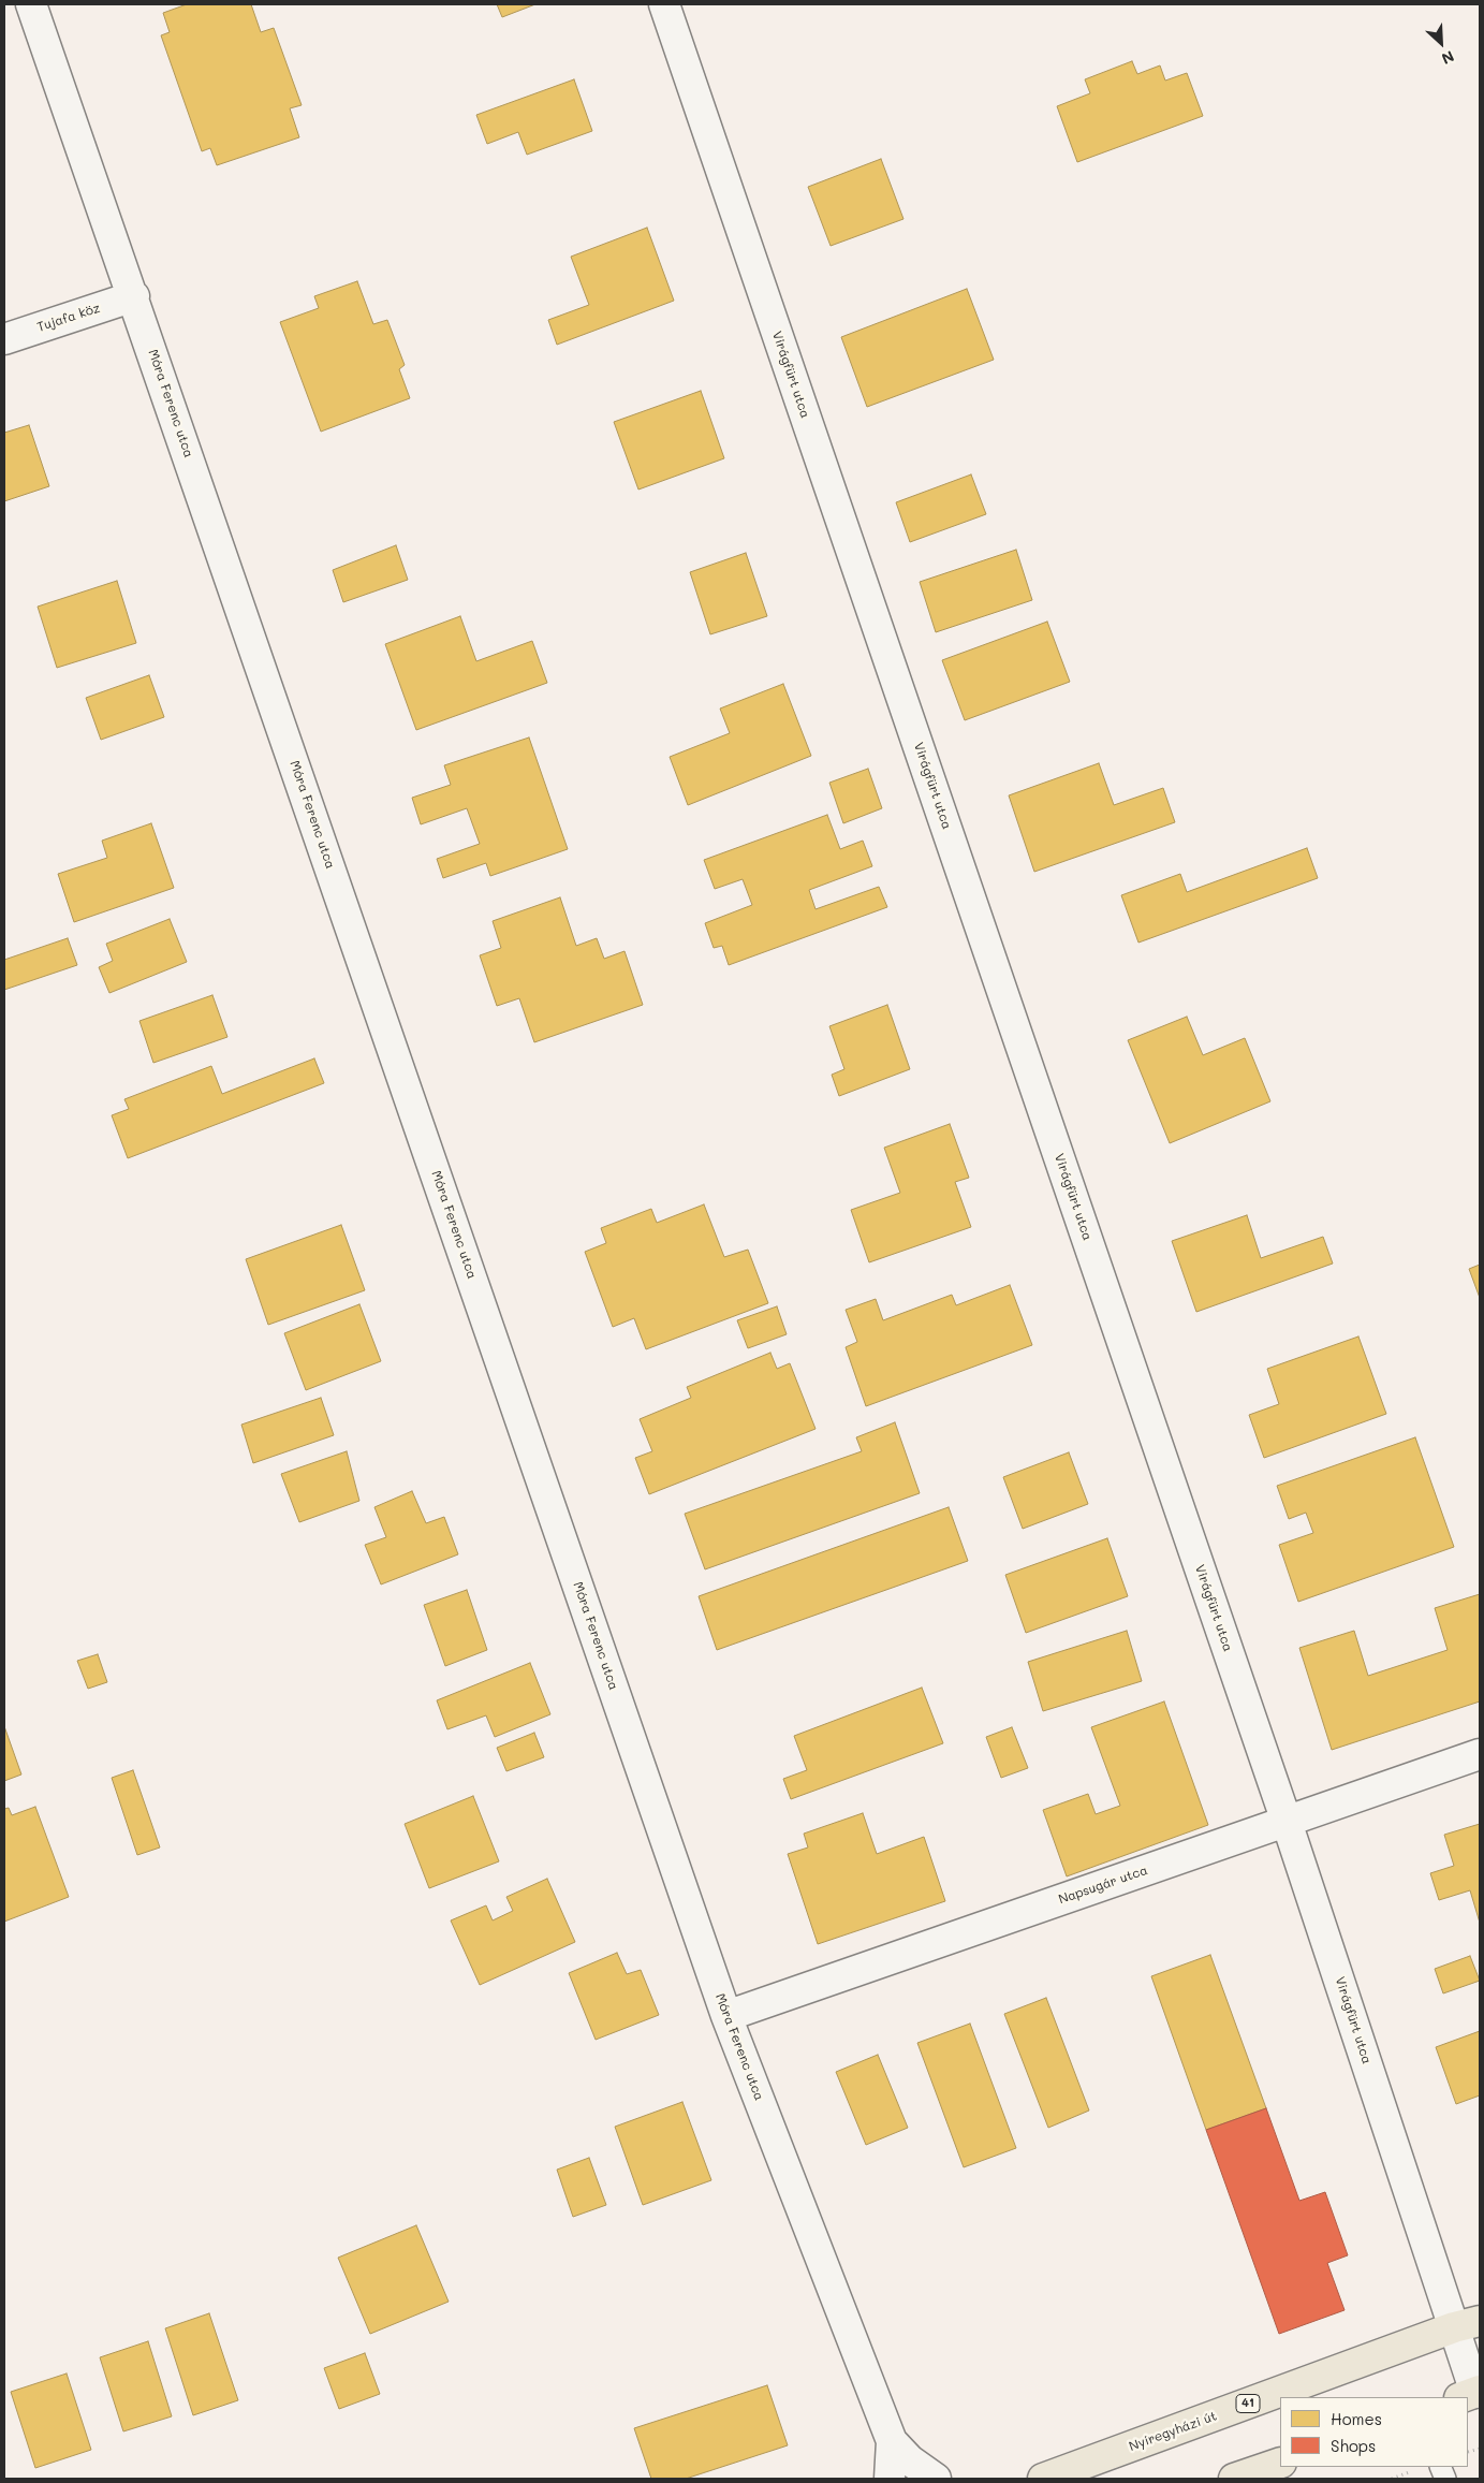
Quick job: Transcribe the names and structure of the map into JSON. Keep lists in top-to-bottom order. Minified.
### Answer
{"streets":{"main road":["41","Nyíregyházi út"],"street":["Tujafa köz","Virágfürt utca","Móra Ferenc utca","Napsugár utca"]},"crossings":[["Tujafa köz","Móra Ferenc utca"],["Virágfürt utca","Napsugár utca"],["Virágfürt utca","Nyíregyházi út"],["Móra Ferenc utca","Napsugár utca"]],"legend":["Homes","Shops"],"north":"bottom right"}
